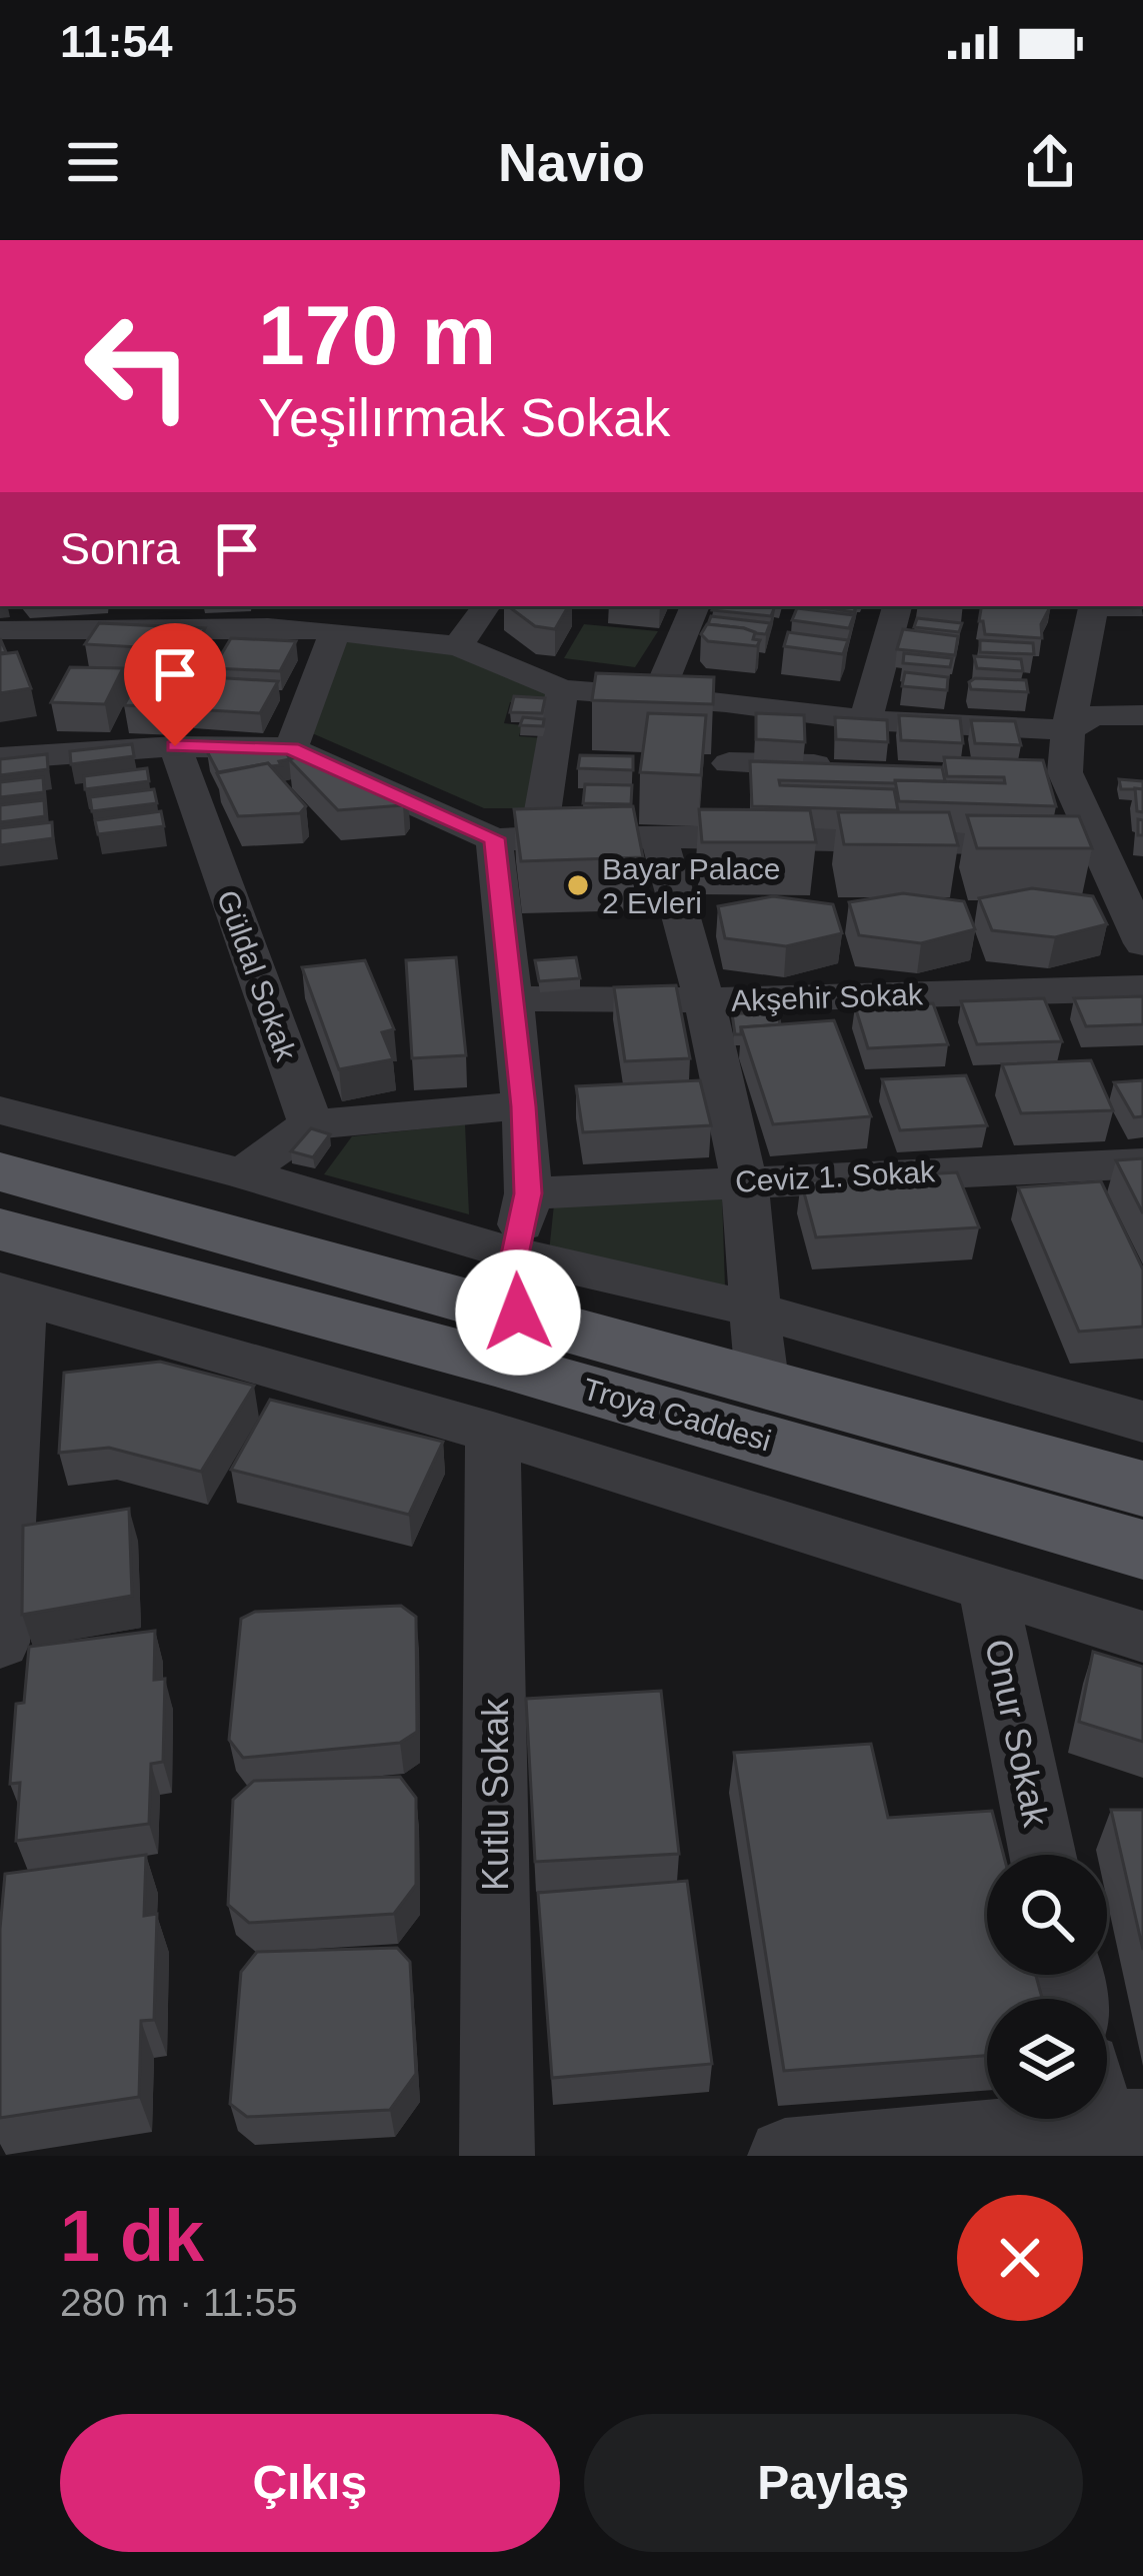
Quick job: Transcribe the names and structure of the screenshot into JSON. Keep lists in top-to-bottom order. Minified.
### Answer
{"streets":{"main road":["Troya Caddesi"],"street":["Güldal Sokak","Akşehir Sokak","Ceviz 1. Sokak","Onur Sokak","Kutlu Sokak"]},"places":["Bayar Palace 2 Evleri"],"page":{"status":"11:54","header":"Navio","turn":["170 m","Yeşilırmak Sokak"],"then":"Sonra","heading":["1 dk","280 m · 11:55"],"buttons":["Çıkış","Paylaş"]}}
